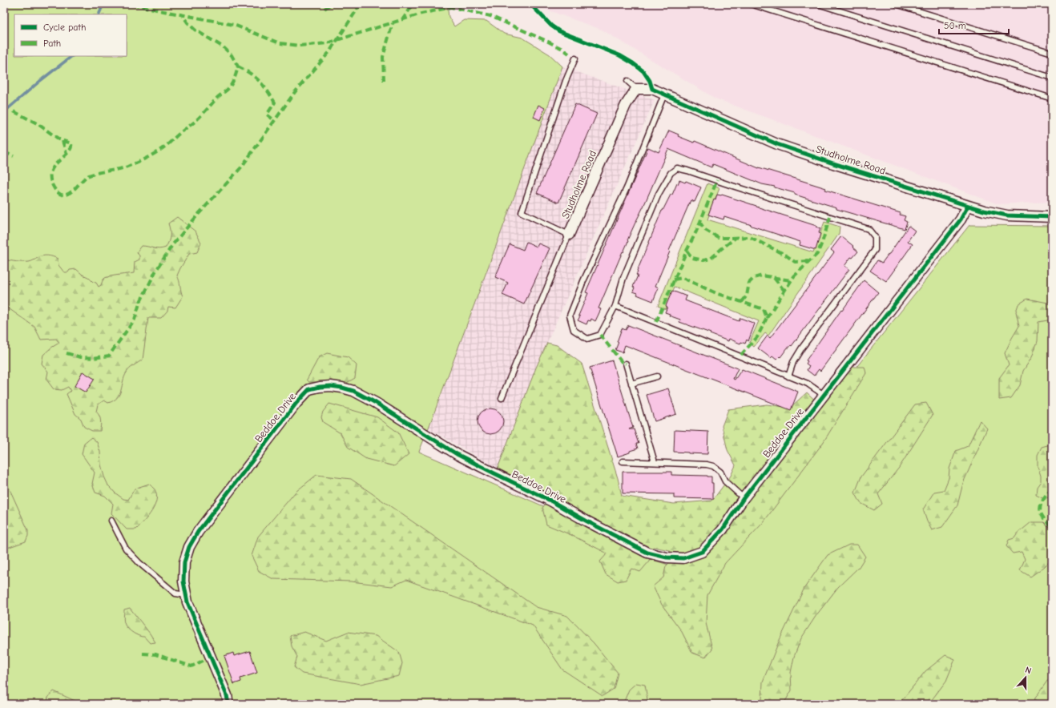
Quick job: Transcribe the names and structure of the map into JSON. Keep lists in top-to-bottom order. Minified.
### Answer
{"streets":{"street":["Studholme Road","Beddoe Drive"]},"crossings":[["Studholme Road","Beddoe Drive"]],"legend":["Cycle path","Path"],"scale_bar":"50 m","north":"top"}
